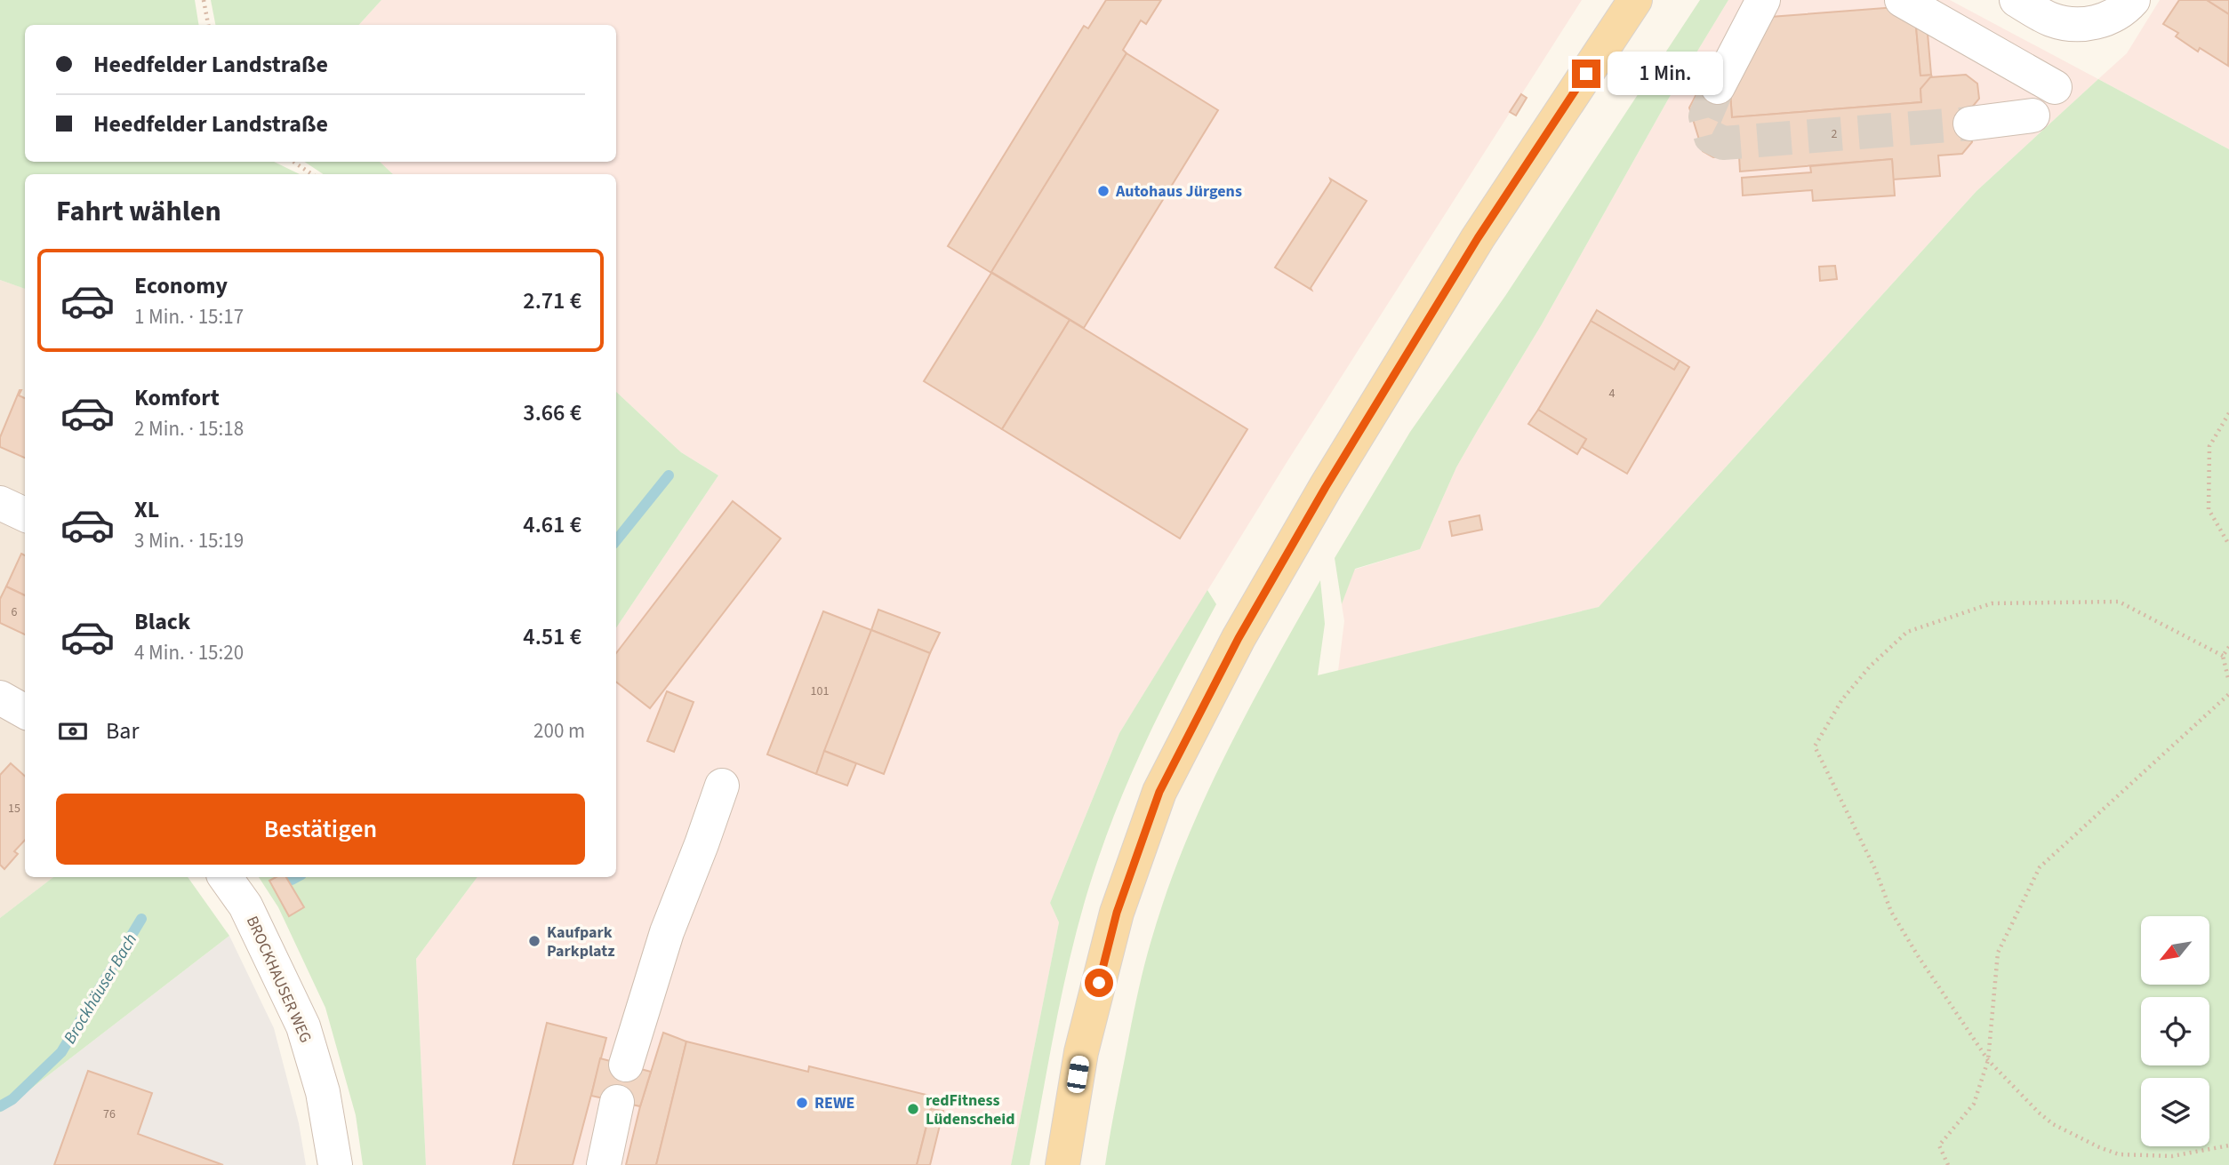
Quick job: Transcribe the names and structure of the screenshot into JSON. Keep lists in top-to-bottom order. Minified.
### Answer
{"streets":{"street":["BROCKHAUSER WEG"]},"water":["Brockhäuser Bach"],"places":["Autohaus Jürgens","Kaufpark Parkplatz","REWE","redFitness Lüdenscheid"],"house_numbers":["2","4","6","101","15","76"],"north":"bottom left","page":{"banner":["Heedfelder Landstraße","Heedfelder Landstraße"],"bubble":"1 Min.","heading":"Fahrt wählen","list":[{"name":"Economy","note":"1 Min. · 15:17","value":"2.71 €"},{"name":"Komfort","note":"2 Min. · 15:18","value":"3.66 €"},{"name":"XL","note":"3 Min. · 15:19","value":"4.61 €"},{"name":"Black","note":"4 Min. · 15:20","value":"4.51 €"}],"pay":["Bar","200 m"],"buttons":"Bestätigen"}}
